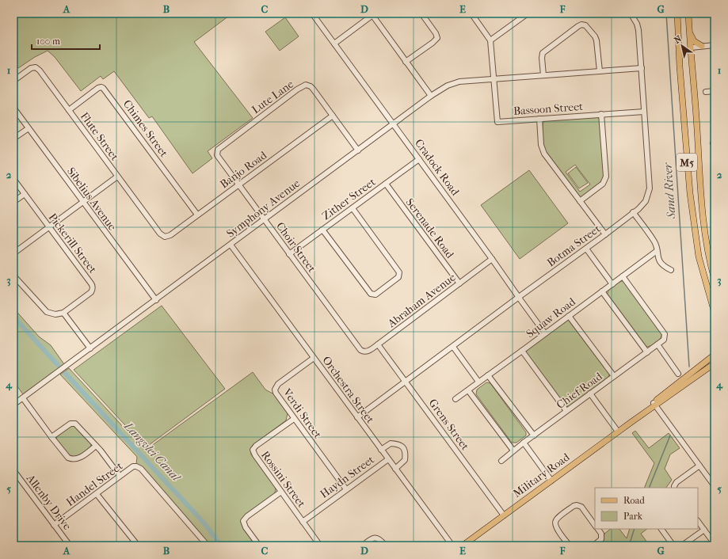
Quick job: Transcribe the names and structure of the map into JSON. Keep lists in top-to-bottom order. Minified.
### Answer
{"streets":{"main road":["M5","Military Road"],"street":["Lute Lane","Bassoon Street","Chimes Street","Flute Street","Cradock Road","Banjo Road","Sibelius Avenue","Zither Street","Symphony Avenue","Serenade Road","Pickerill Street","Botma Street","Choir Street","Abraham Avenue","Squaw Road","Orchestra Street","Chief Road","Verdi Street","Grens Street","Haydn Street","Rossini Street","Handel Street","Allenby Drive"]},"crossings":[["Lute Lane","Banjo Road"],["Lute Lane","Symphony Avenue"],["Lute Lane","Choir Street"],["Bassoon Street","Symphony Avenue"],["Bassoon Street","Botma Street"],["Chimes Street","Flute Street"],["Chimes Street","Banjo Road"],["Flute Street","Banjo Road"],["Cradock Road","Zither Street"],["Cradock Road","Symphony Avenue"],["Cradock Road","Botma Street"],["Cradock Road","Abraham Avenue"],["Cradock Road","Squaw Road"],["Banjo Road","Choir Street"],["Sibelius Avenue","Symphony Avenue"],["Zither Street","Serenade Road"],["Zither Street","Choir Street"],["Symphony Avenue","Botma Street"],["Symphony Avenue","Choir Street"],["Symphony Avenue","Orchestra Street"],["Serenade Road","Abraham Avenue"],["Botma Street","Orchestra Street"],["Botma Street","Grens Street"],["Choir Street","Abraham Avenue"],["Abraham Avenue","Grens Street"],["Squaw Road","Chief Road"],["Orchestra Street","Verdi Street"],["Orchestra Street","Haydn Street"],["Verdi Street","Haydn Street"],["Verdi Street","Rossini Street"],["Grens Street","Military Road"],["Haydn Street","Rossini Street"],["Handel Street","Allenby Drive"]],"water":["Sand River","Langvlei Canal"],"legend":["Road","Park"],"scale_bar":"100 m","north":"top left","grid":{"columns":["A","B","C","D","E","F","G"],"rows":["1","2","3","4","5"]}}
